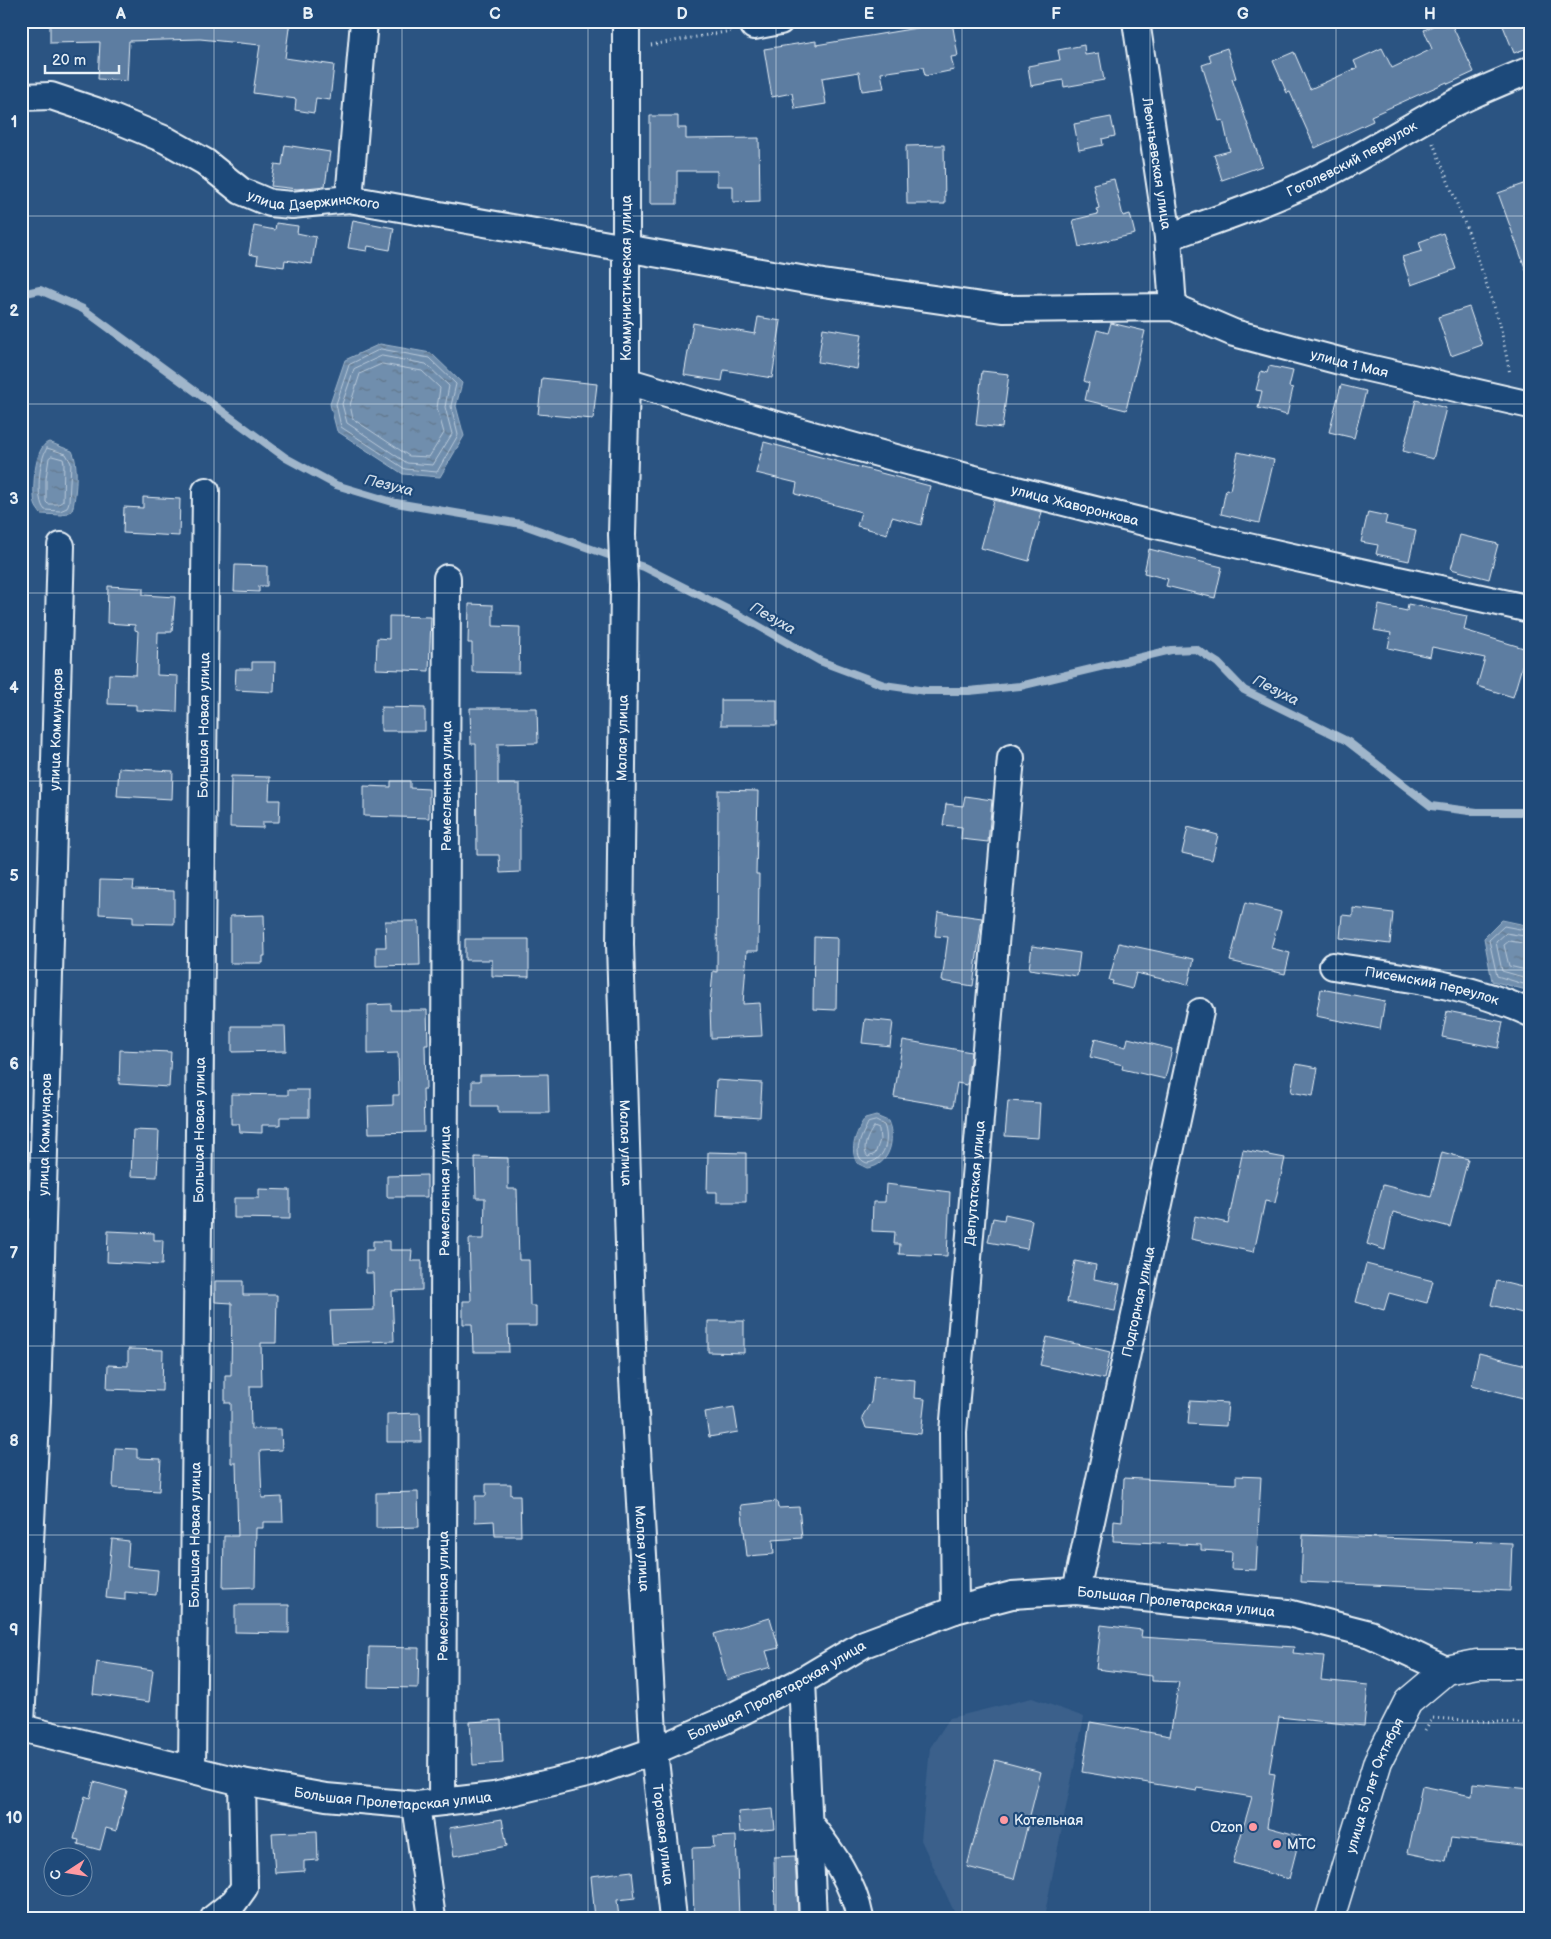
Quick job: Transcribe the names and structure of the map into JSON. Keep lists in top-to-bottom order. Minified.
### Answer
{"streets":{"main road":["улица 50 лет Октября"],"street":["Гоголевский переулок","Леонтьевская улица","улица Дзержинского","Коммунистическая улица","улица 1 Мая","улица Жаворонкова","Большая Новая улица","улица Коммунаров","Малая улица","Ремесленная улица","Писемский переулок","Депутатская улица","Подгорная улица","Большая Пролетарская улица","Торговая улица"]},"crossings":[["Гоголевский переулок","Леонтьевская улица"],["Леонтьевская улица","улица Дзержинского"],["Леонтьевская улица","улица 1 Мая"],["улица Дзержинского","Коммунистическая улица"],["улица Дзержинского","улица 1 Мая"],["Коммунистическая улица","улица Жаворонкова"],["Коммунистическая улица","Малая улица"],["Большая Новая улица","Большая Пролетарская улица"],["Малая улица","Большая Пролетарская улица"],["Малая улица","Торговая улица"],["Ремесленная улица","Большая Пролетарская улица"],["Депутатская улица","Большая Пролетарская улица"],["Подгорная улица","Большая Пролетарская улица"],["Большая Пролетарская улица","улица 50 лет Октября"],["Большая Пролетарская улица","Торговая улица"]],"water":["Пезуха"],"places":["Котельная","Ozon","МТС"],"scale_bar":"20 m","north":"left","grid":{"columns":["A","B","C","D","E","F","G","H"],"rows":["1","2","3","4","5","6","7","8","9","10"]}}
